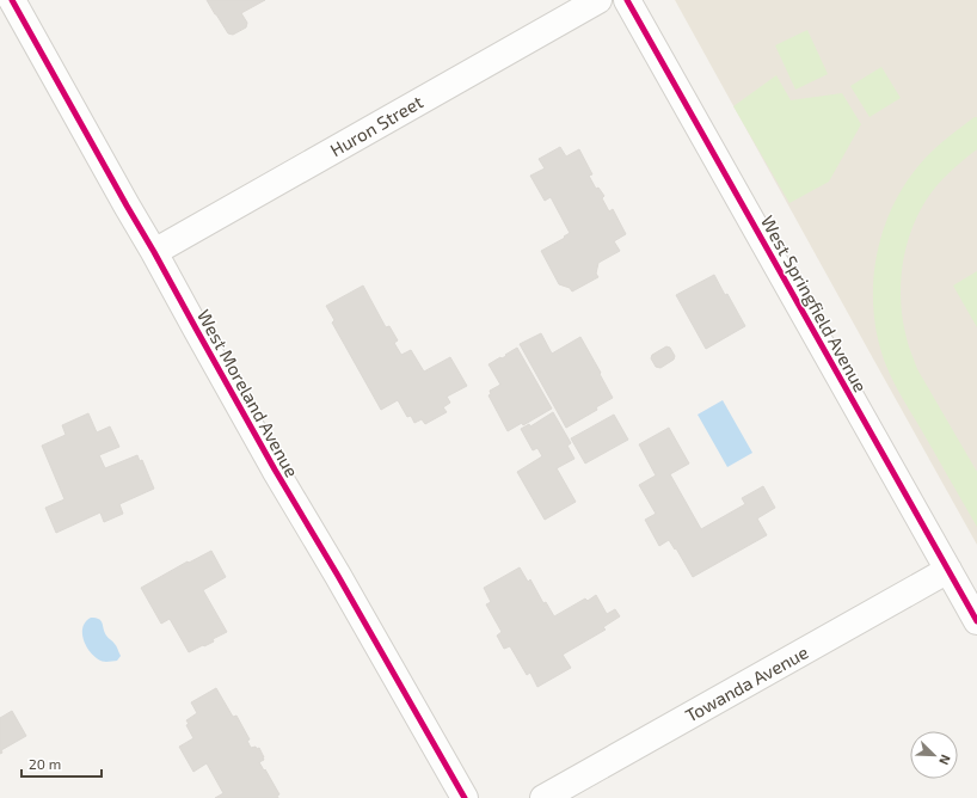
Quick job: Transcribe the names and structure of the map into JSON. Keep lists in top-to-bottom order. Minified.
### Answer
{"streets":{"street":["Huron Street","West Springfield Avenue","West Moreland Avenue","Towanda Avenue"]},"crossings":[["Huron Street","West Moreland Avenue"],["West Springfield Avenue","Towanda Avenue"]],"scale_bar":"20 m","north":"bottom right"}
